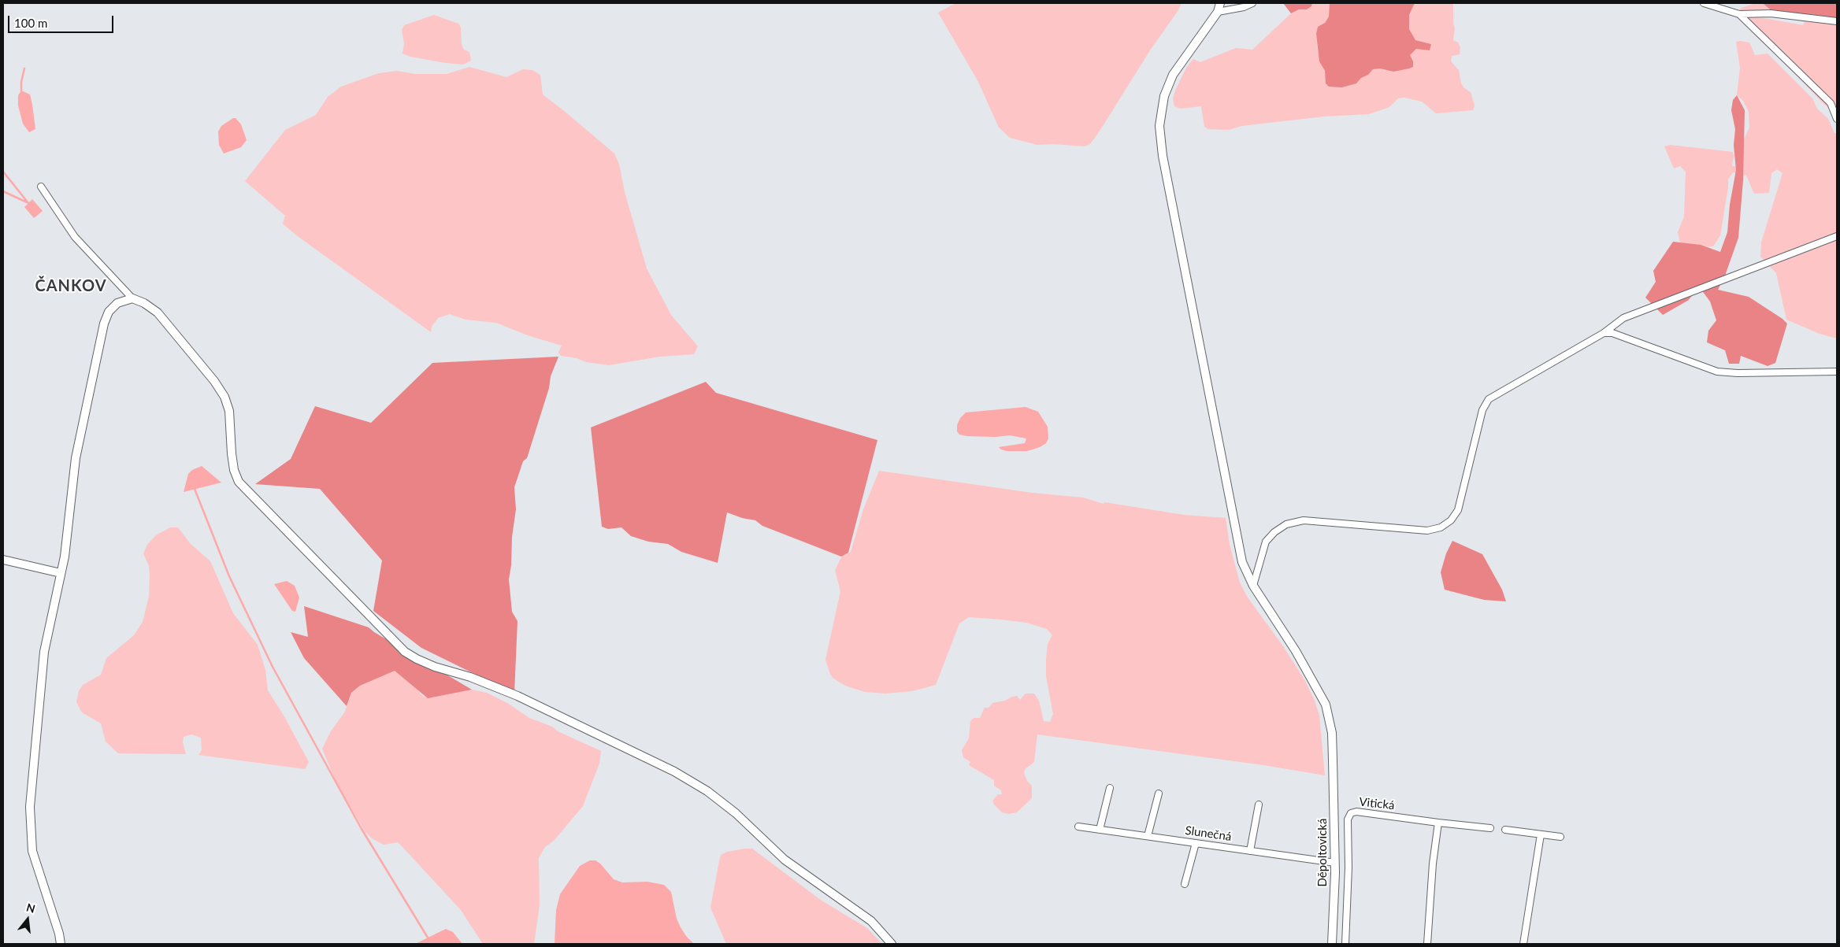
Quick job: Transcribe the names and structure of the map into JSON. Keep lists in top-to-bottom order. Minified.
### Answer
{"streets":{"street":["Vitická","Slunečná","Děpoltovická"]},"crossings":[["Slunečná","Děpoltovická"]],"districts":["ČANKOV"],"scale_bar":"100 m","north":"top"}
